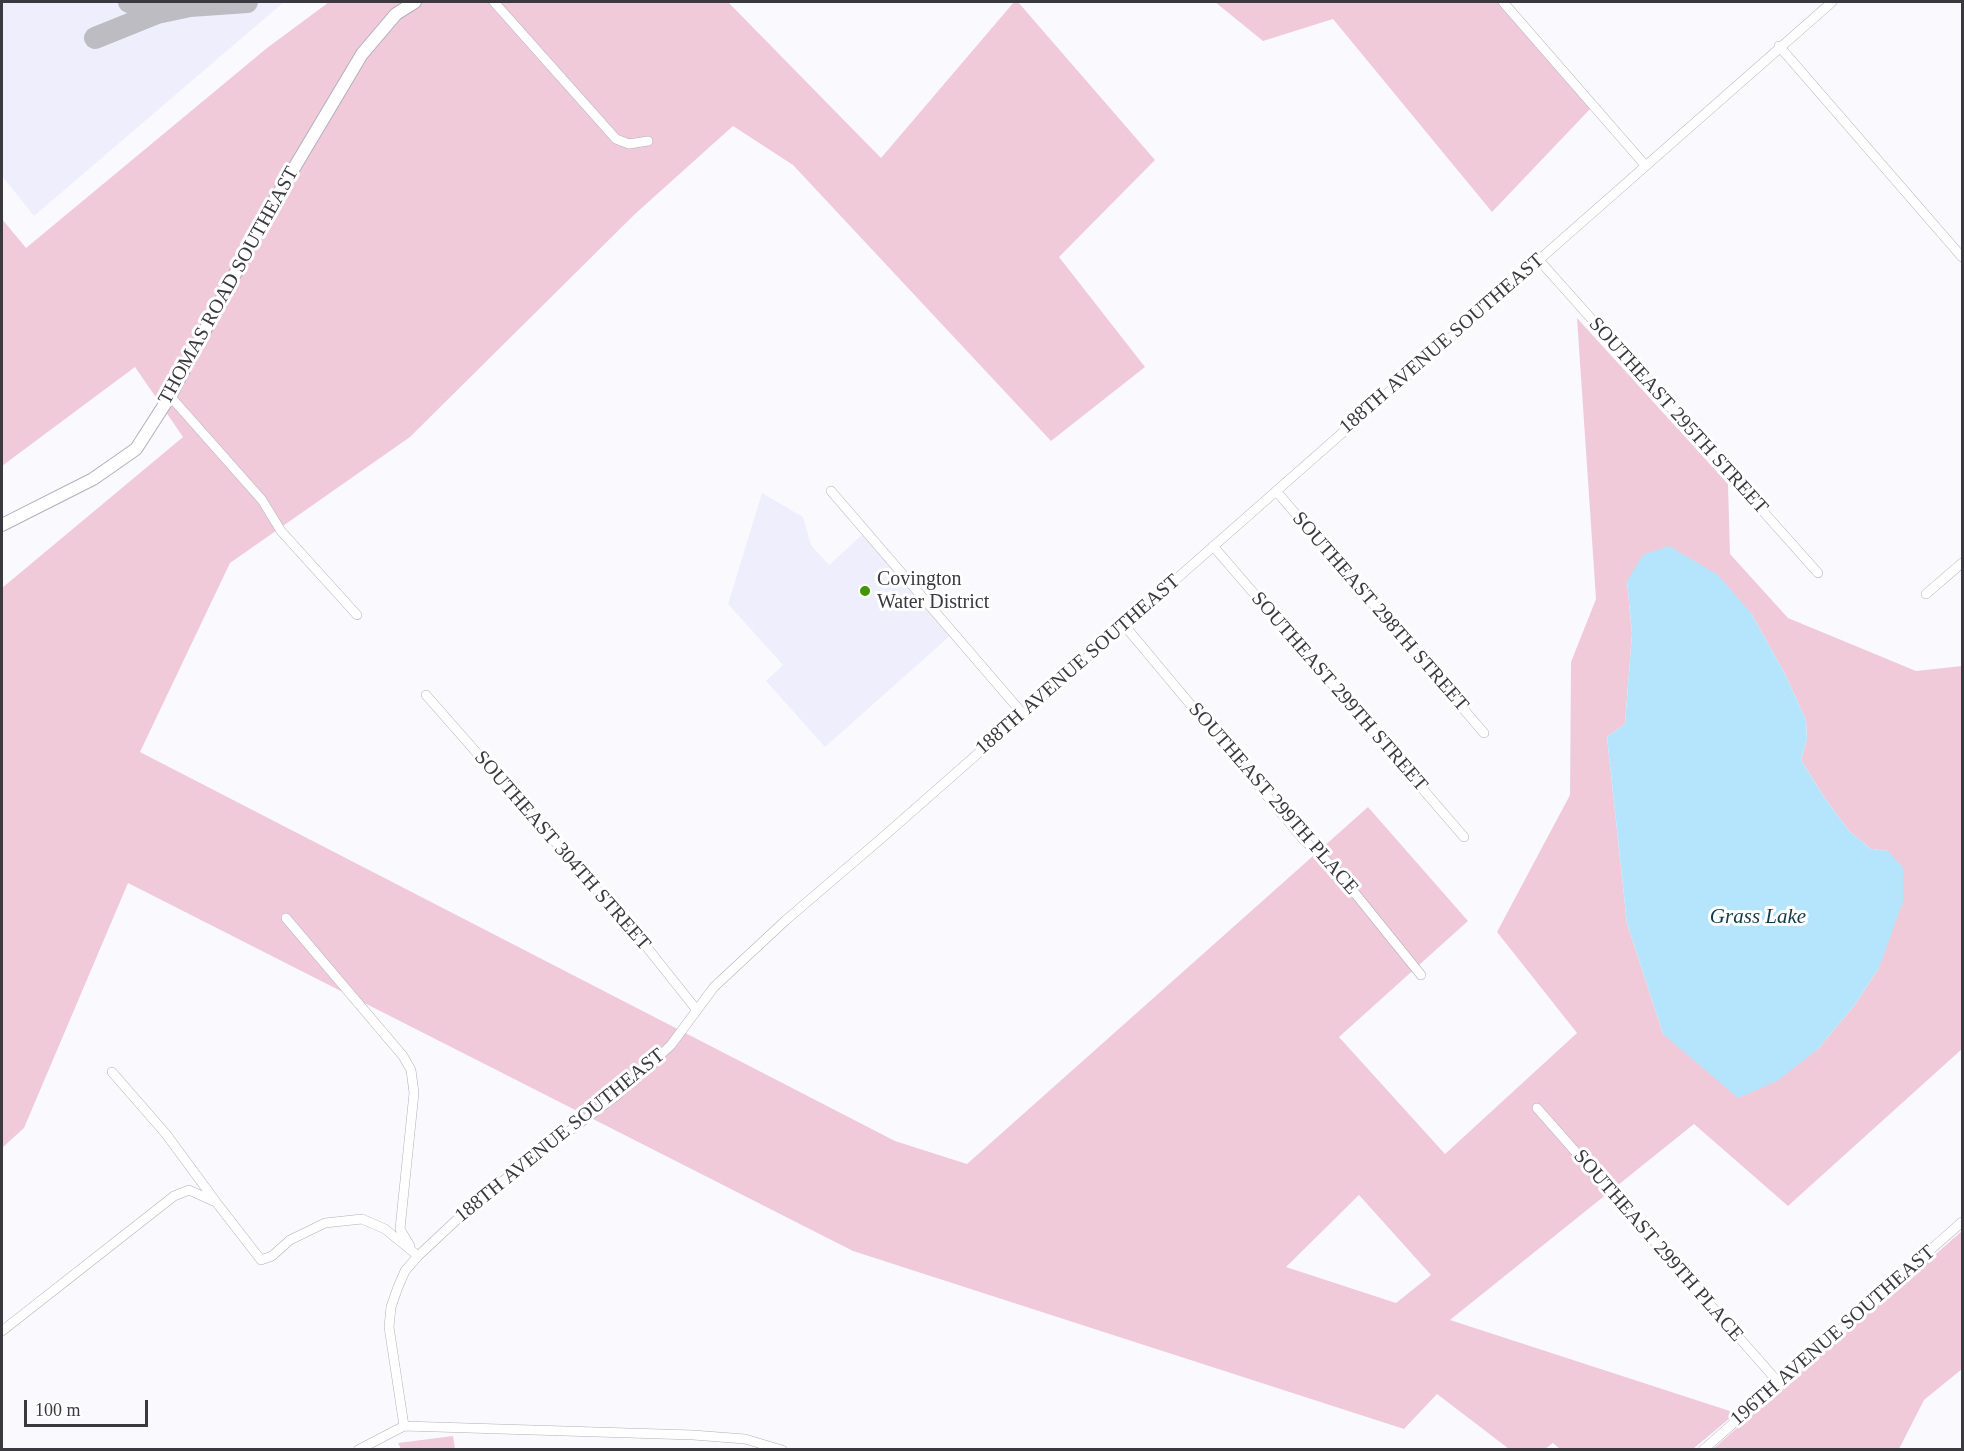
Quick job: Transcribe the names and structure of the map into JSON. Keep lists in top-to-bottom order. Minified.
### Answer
{"streets":{"street":["THOMAS ROAD SOUTHEAST","188TH AVENUE SOUTHEAST","SOUTHEAST 295TH STREET","SOUTHEAST 298TH STREET","SOUTHEAST 299TH STREET","SOUTHEAST 299TH PLACE","SOUTHEAST 304TH STREET","196TH AVENUE SOUTHEAST"]},"crossings":[["188TH AVENUE SOUTHEAST","SOUTHEAST 295TH STREET"],["188TH AVENUE SOUTHEAST","SOUTHEAST 298TH STREET"],["188TH AVENUE SOUTHEAST","SOUTHEAST 299TH STREET"],["188TH AVENUE SOUTHEAST","SOUTHEAST 299TH PLACE"],["188TH AVENUE SOUTHEAST","SOUTHEAST 304TH STREET"],["SOUTHEAST 299TH PLACE","196TH AVENUE SOUTHEAST"]],"water":["Grass Lake"],"places":["Covington Water District"],"scale_bar":"100 m"}
